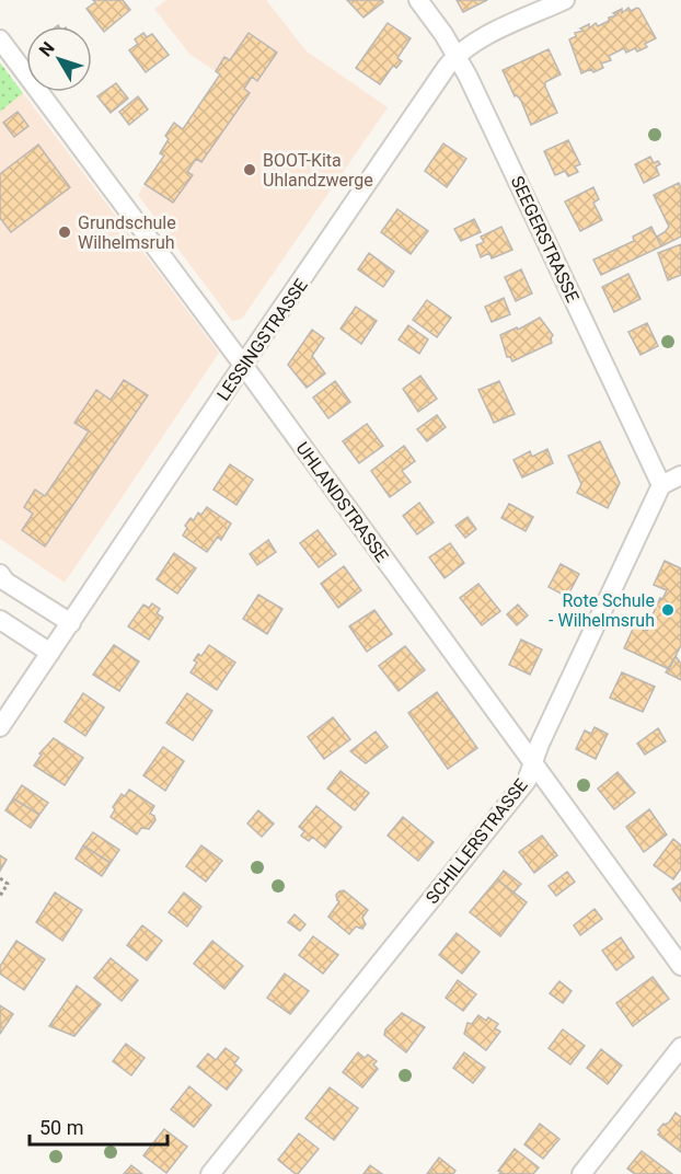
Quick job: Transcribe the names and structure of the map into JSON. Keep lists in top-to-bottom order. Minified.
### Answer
{"streets":{"street":["SEEGERSTRASSE","LESSINGSTRASSE","UHLANDSTRASSE","SCHILLERSTRASSE"]},"crossings":[["SEEGERSTRASSE","LESSINGSTRASSE"],["SEEGERSTRASSE","SCHILLERSTRASSE"],["LESSINGSTRASSE","UHLANDSTRASSE"],["UHLANDSTRASSE","SCHILLERSTRASSE"]],"places":["BOOT-Kita Uhlandzwerge","Grundschule Wilhelmsruh","Rote Schule - Wilhelmsruh"],"scale_bar":"50 m","north":"top left"}
